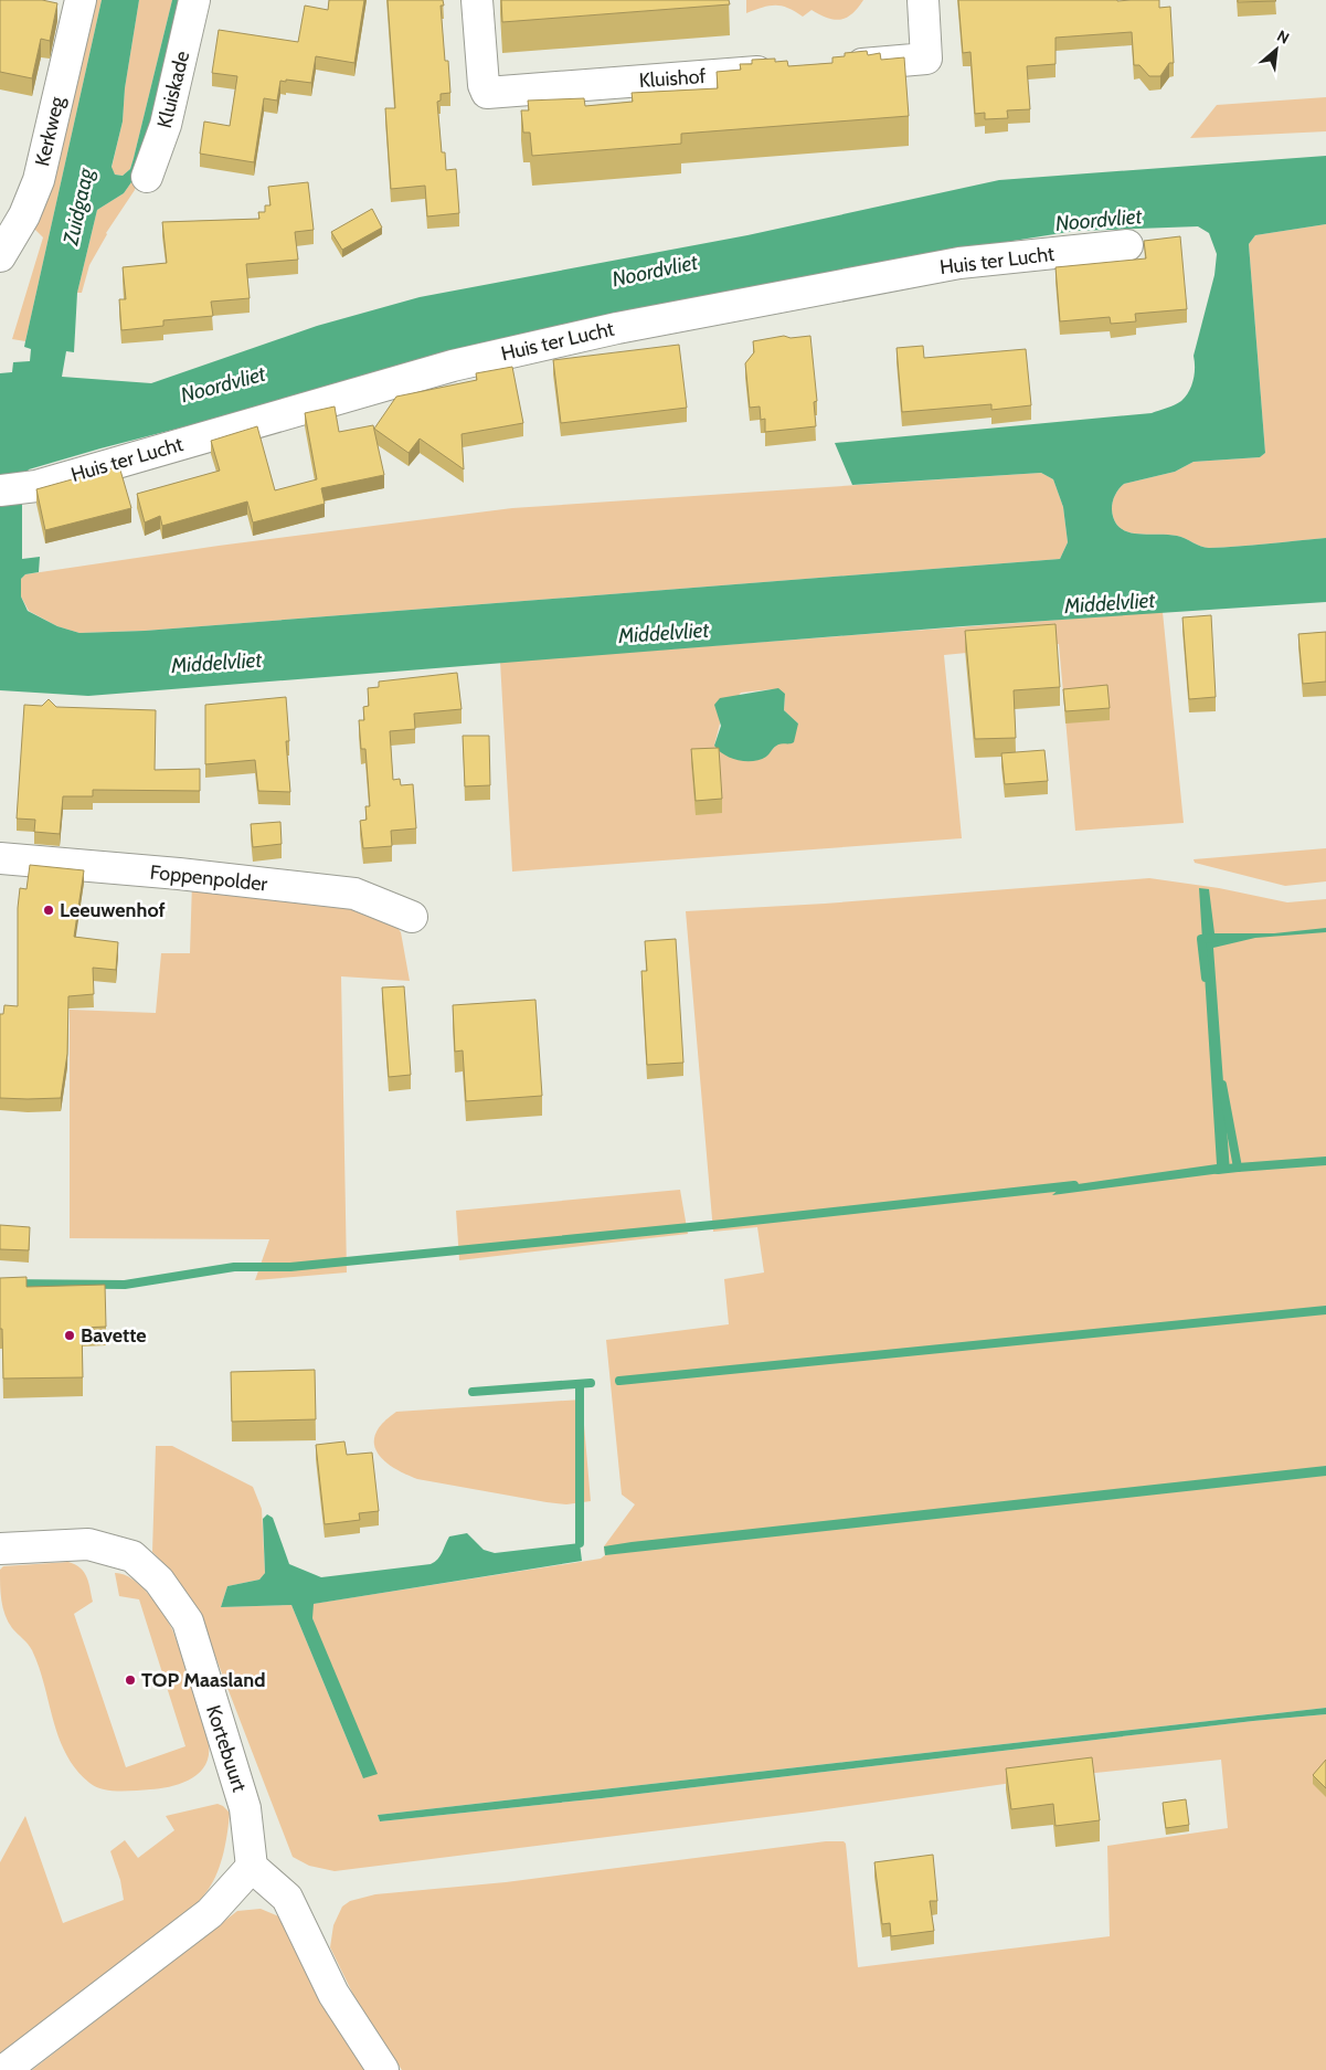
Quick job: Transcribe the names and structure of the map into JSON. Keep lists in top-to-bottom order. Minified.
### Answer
{"streets":{"street":["Kluishof","Kluiskade","Kerkweg","Huis ter Lucht","Foppenpolder","Kortebuurt"]},"water":["Zuidgaag","Noordvliet","Middelvliet"],"places":["Leeuwenhof","Bavette","TOP Maasland"],"north":"top right"}
